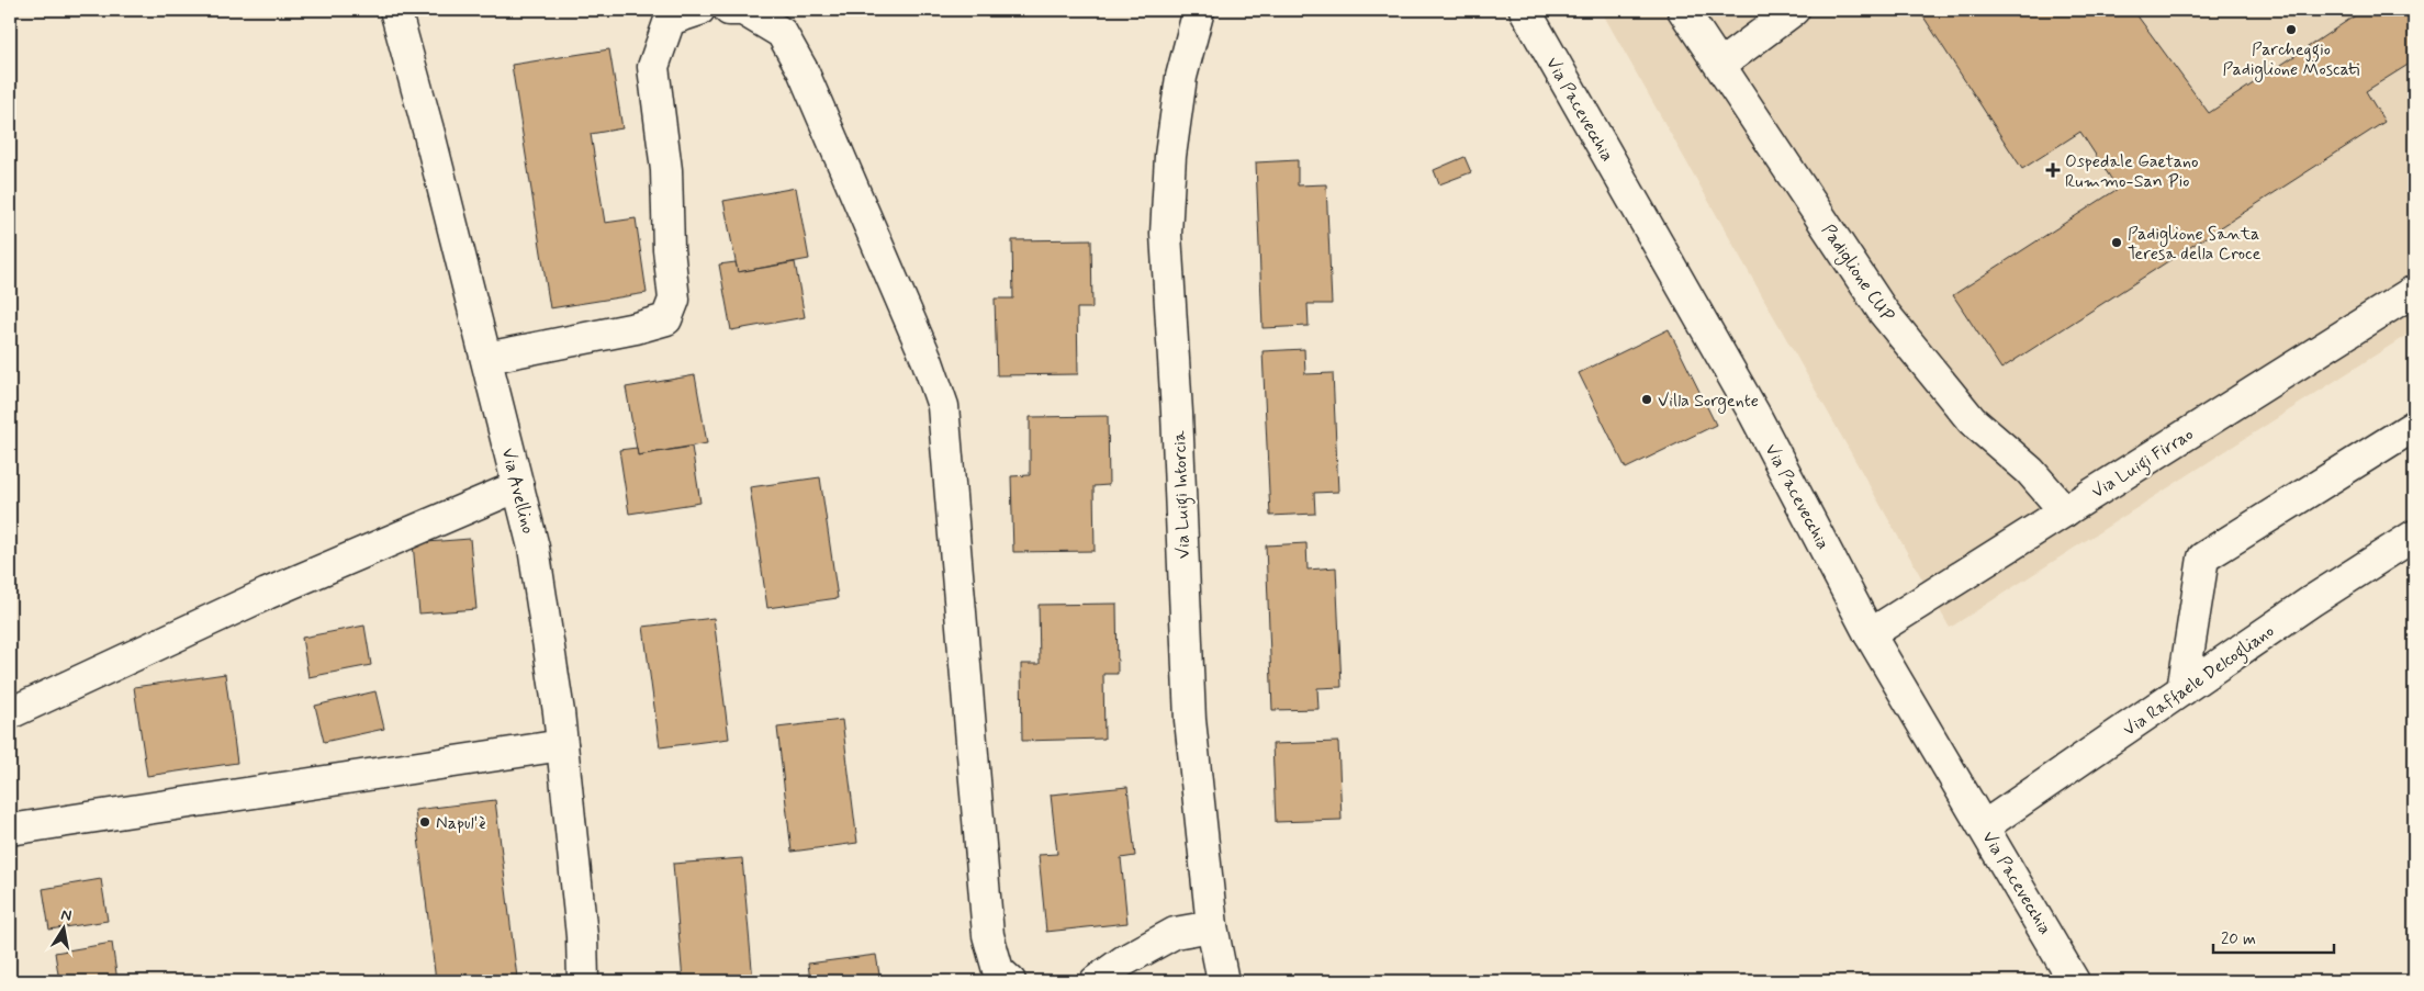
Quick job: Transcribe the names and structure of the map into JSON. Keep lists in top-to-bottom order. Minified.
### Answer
{"streets":{"street":["Via Pacevecchia","Padiglione CUP","Via Luigi Firrao","Via Avellino","Via Luigi Intorcia","Via Raffaele Delcogliano"]},"crossings":[["Via Pacevecchia","Via Luigi Firrao"],["Via Pacevecchia","Via Raffaele Delcogliano"],["Padiglione CUP","Via Luigi Firrao"]],"places":{"other":["Parcheggio Padiglione Moscati","Padiglione Santa Teresa della Croce","Villa Sorgente","Napul'è"],"health":["Ospedale Gaetano Rummo-San Pio"]},"scale_bar":"20 m","north":"top"}
